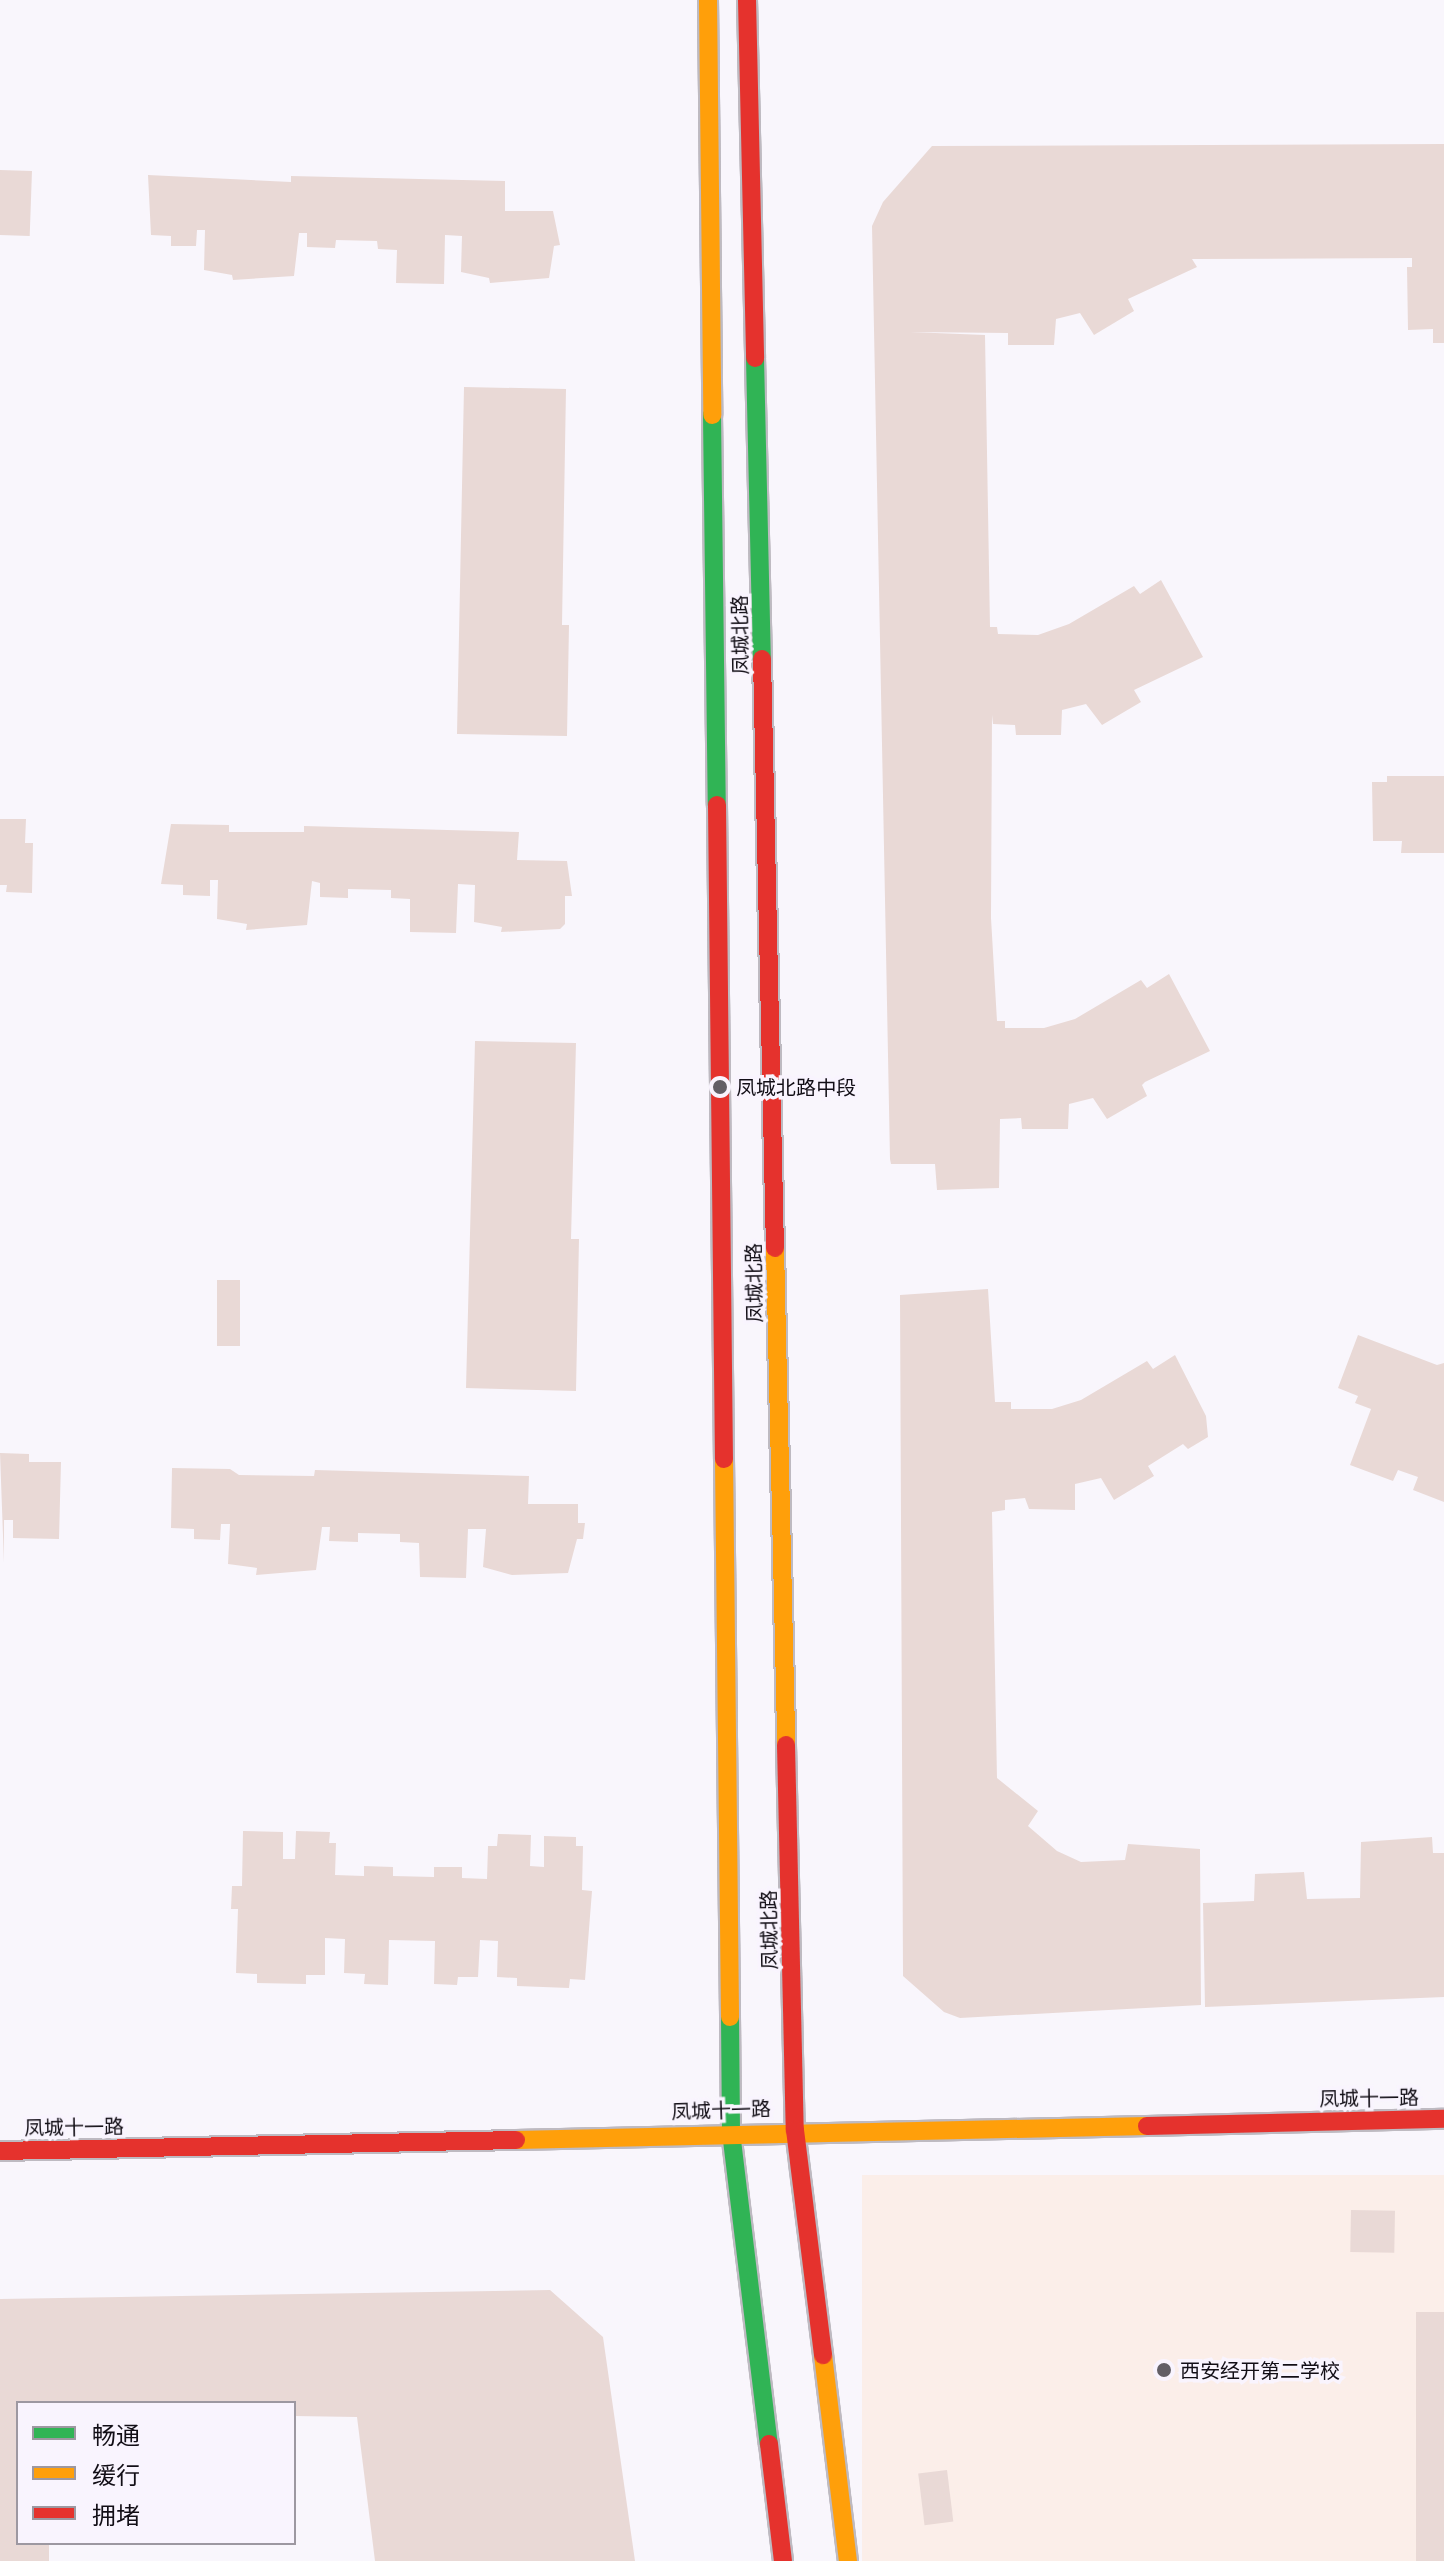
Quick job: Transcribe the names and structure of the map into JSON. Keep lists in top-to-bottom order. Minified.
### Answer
{"streets":{"main road":["凤城北路","凤城十一路"]},"crossings":[["凤城北路","凤城十一路"]],"places":["凤城北路中段","西安经开第二学校"],"legend":["畅通","缓行","拥堵"]}
